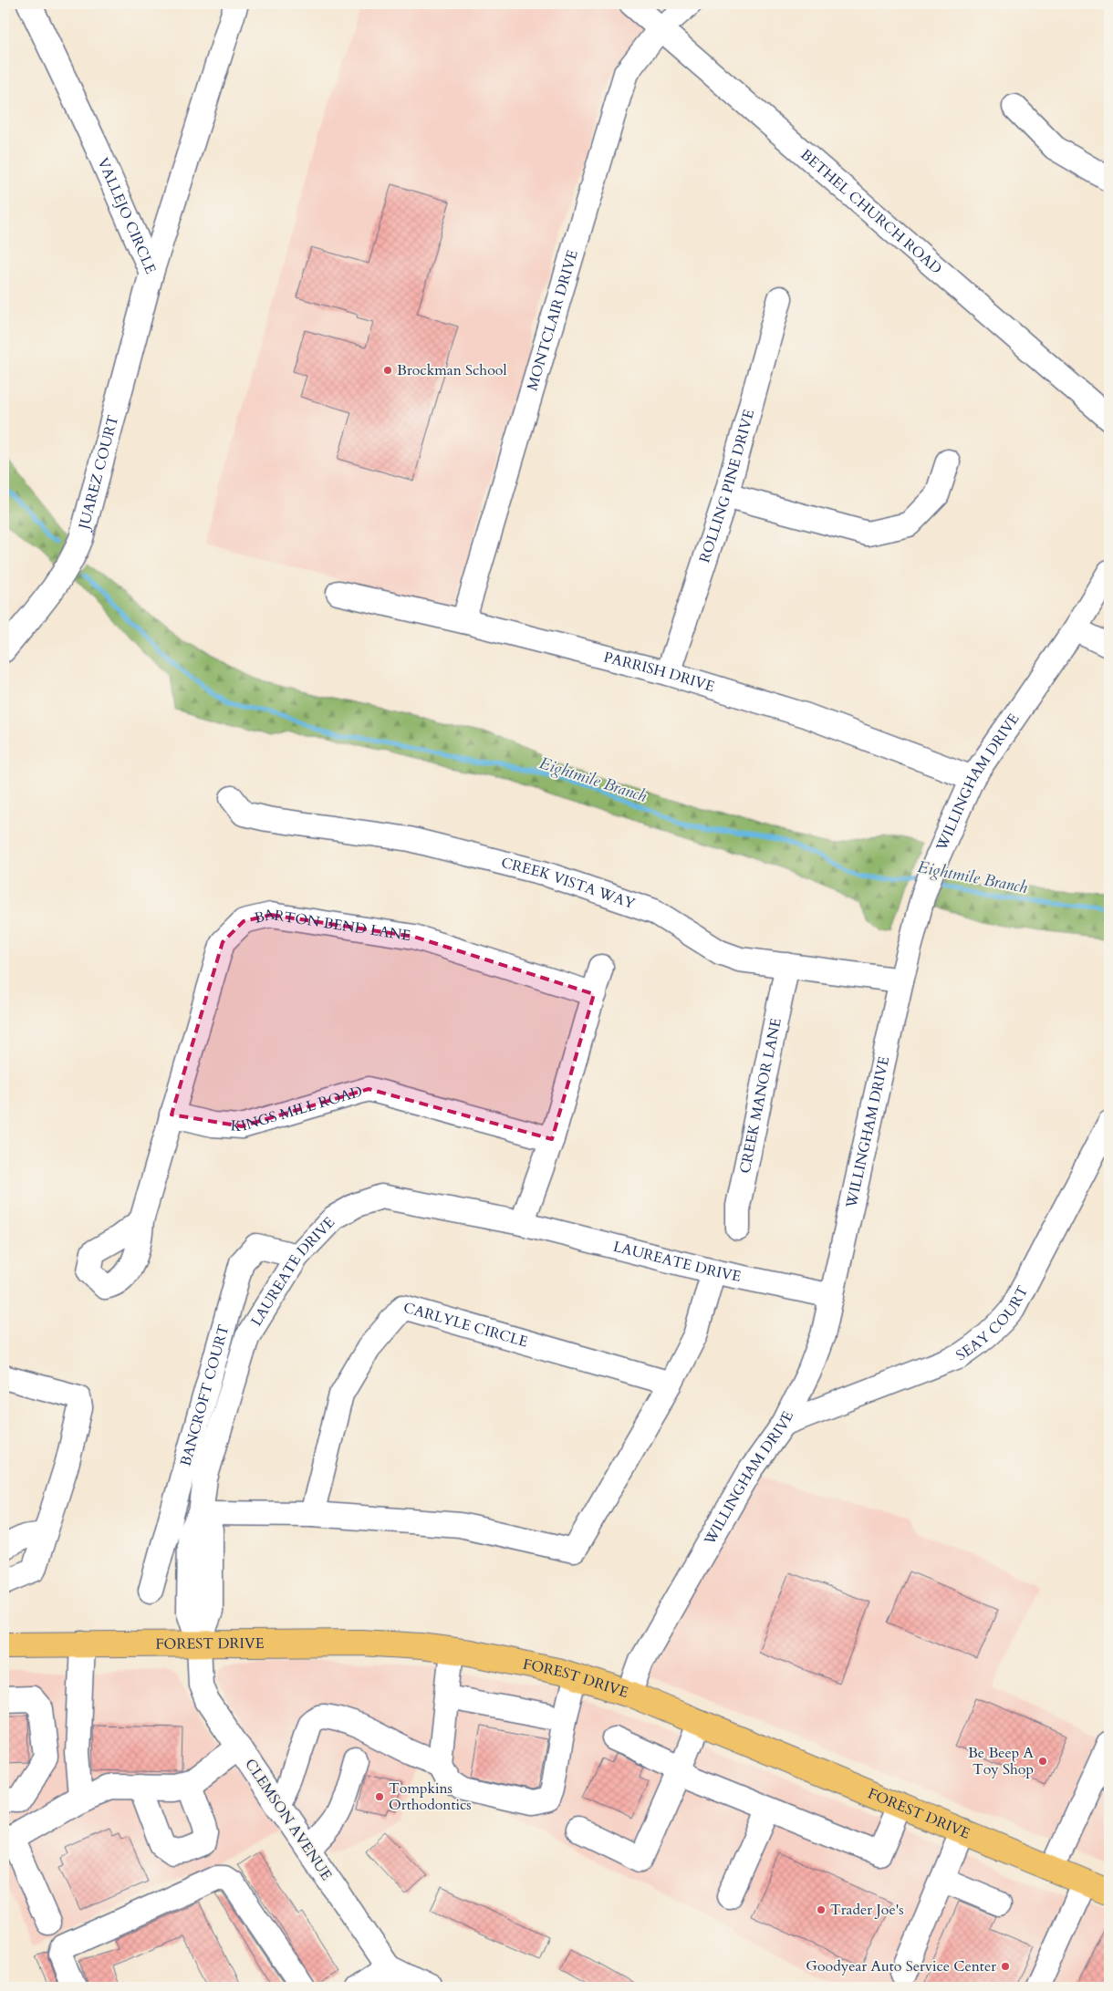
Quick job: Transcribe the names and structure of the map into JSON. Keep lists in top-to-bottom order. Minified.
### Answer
{"streets":{"main road":["FOREST DRIVE"],"street":["VALLEJO CIRCLE","BETHEL CHURCH ROAD","MONTCLAIR DRIVE","JUAREZ COURT","ROLLING PINE DRIVE","PARRISH DRIVE","WILLINGHAM DRIVE","CREEK VISTA WAY","BARTON BEND LANE","CREEK MANOR LANE","KINGS MILL ROAD","LAUREATE DRIVE","SEAY COURT","CARLYLE CIRCLE","BANCROFT COURT","CLEMSON AVENUE"]},"crossings":[["VALLEJO CIRCLE","JUAREZ COURT"],["BETHEL CHURCH ROAD","MONTCLAIR DRIVE"],["MONTCLAIR DRIVE","PARRISH DRIVE"],["ROLLING PINE DRIVE","PARRISH DRIVE"],["PARRISH DRIVE","WILLINGHAM DRIVE"],["WILLINGHAM DRIVE","CREEK VISTA WAY"],["WILLINGHAM DRIVE","LAUREATE DRIVE"],["WILLINGHAM DRIVE","SEAY COURT"],["WILLINGHAM DRIVE","FOREST DRIVE"],["CREEK VISTA WAY","CREEK MANOR LANE"],["BARTON BEND LANE","KINGS MILL ROAD"],["LAUREATE DRIVE","BANCROFT COURT"],["FOREST DRIVE","CLEMSON AVENUE"]],"water":["Eightmile Branch"],"places":["Brockman School","Be Beep A Toy Shop","Tompkins Orthodontics","Trader Joe's","Goodyear Auto Service Center"]}
